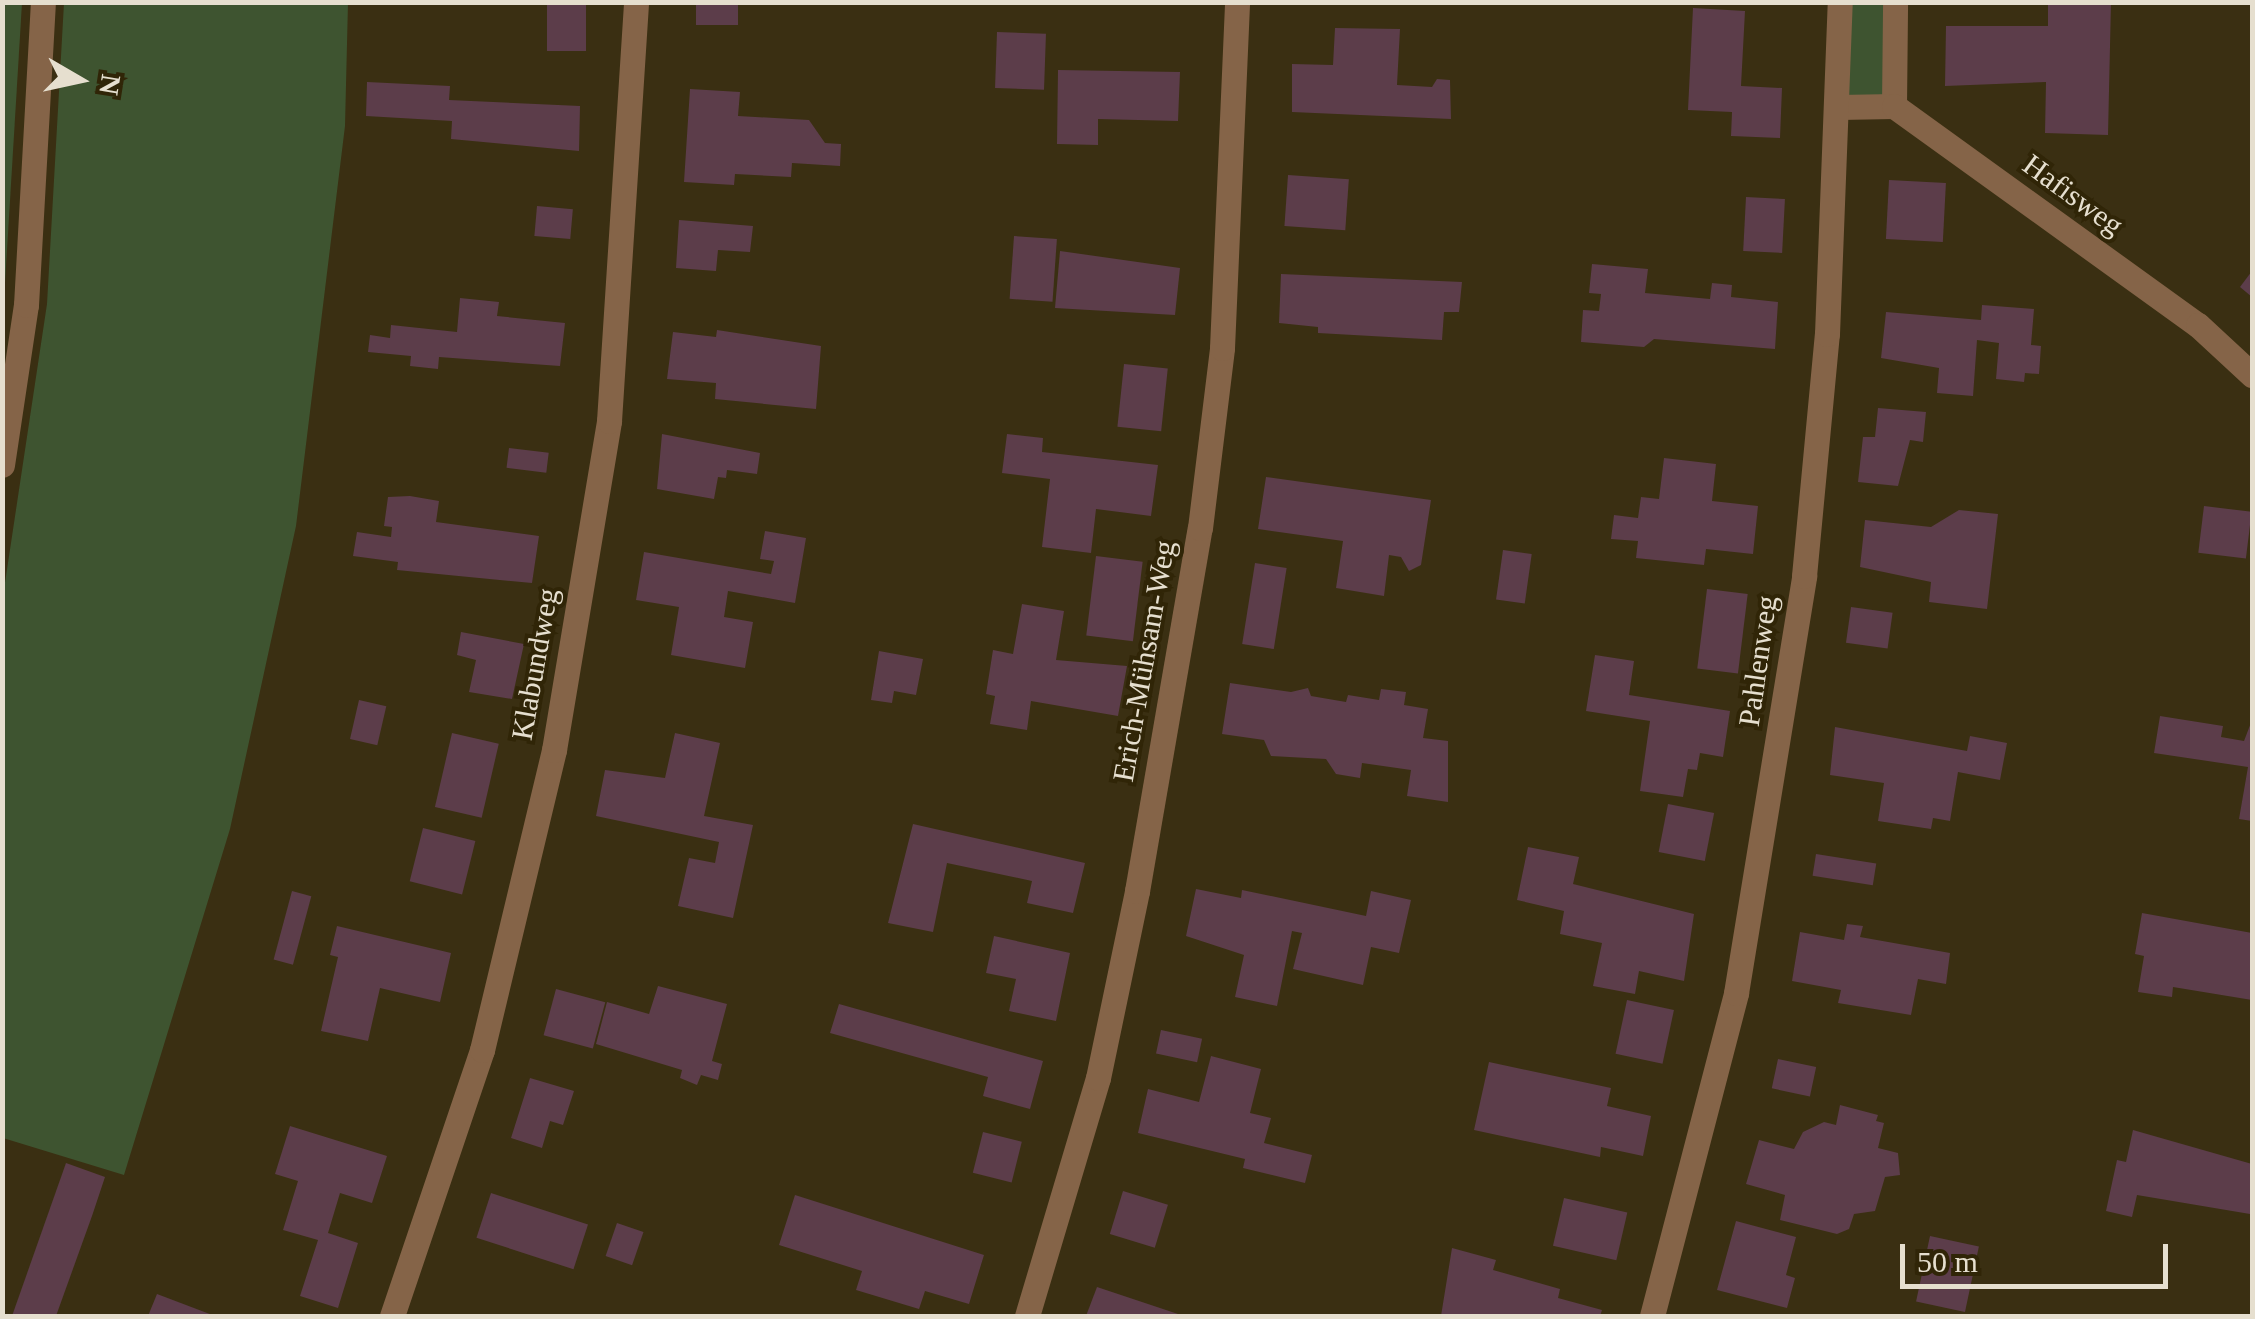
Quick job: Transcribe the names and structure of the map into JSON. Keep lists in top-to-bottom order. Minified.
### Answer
{"streets":{"street":["Hafisweg","Erich-Mühsam-Weg","Pahlenweg","Klabundweg"]},"scale_bar":"50 m","north":"right"}
